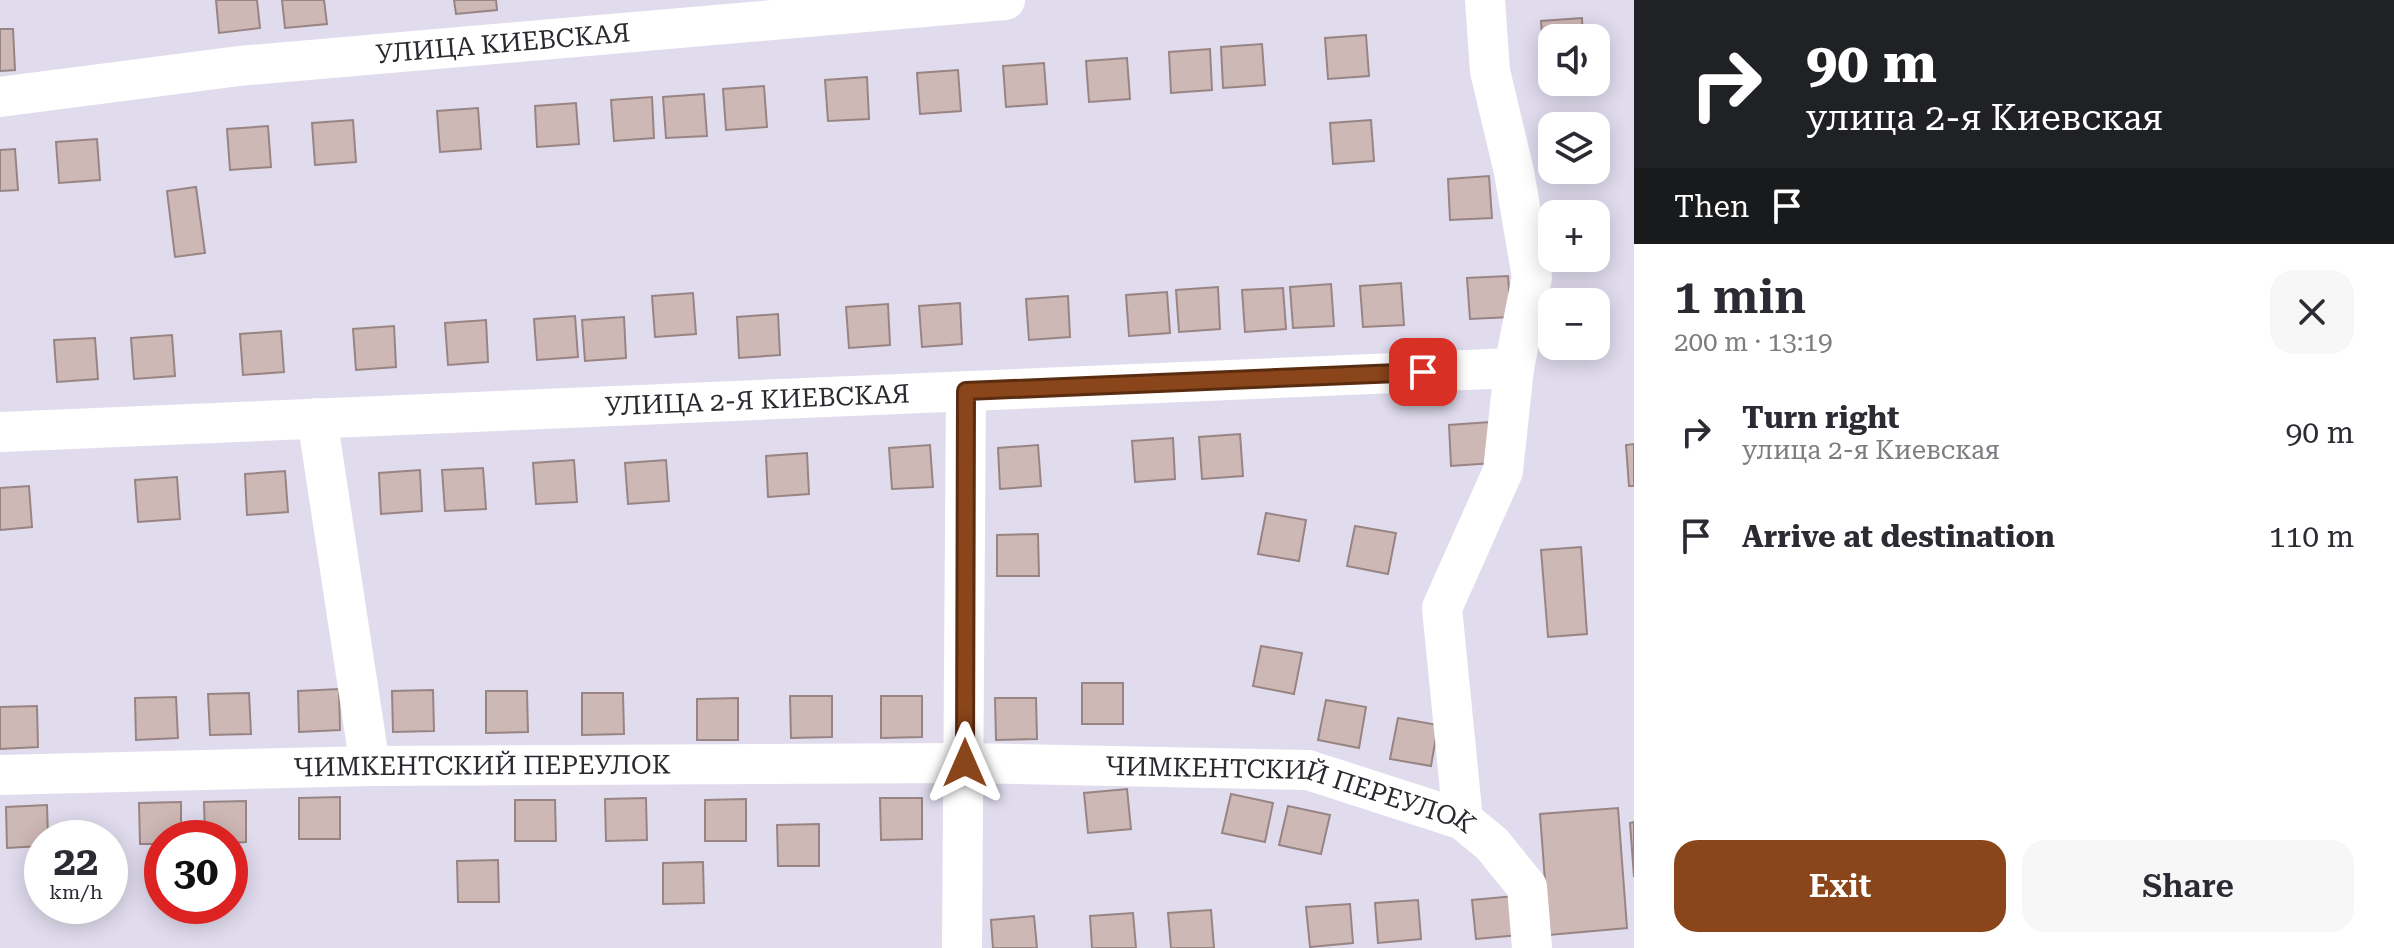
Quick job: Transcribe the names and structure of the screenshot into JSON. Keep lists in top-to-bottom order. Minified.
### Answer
{"streets":{"street":["УЛИЦА КИЕВСКАЯ","УЛИЦА 2-Я КИЕВСКАЯ","ЧИМКЕНТСКИЙ ПЕРЕУЛОК"]},"page":{"turn":["90 m","улица 2-я Киевская"],"map_buttons":["+","−"],"then":"Then","heading":["1 min","200 m · 13:19"],"list":[{"name":"Turn right","note":"улица 2-я Киевская","value":"90 m"},{"name":"Arrive at destination","value":"110 m"}],"speed":"22 km/h","limit":"30","buttons":["Exit","Share"]}}
